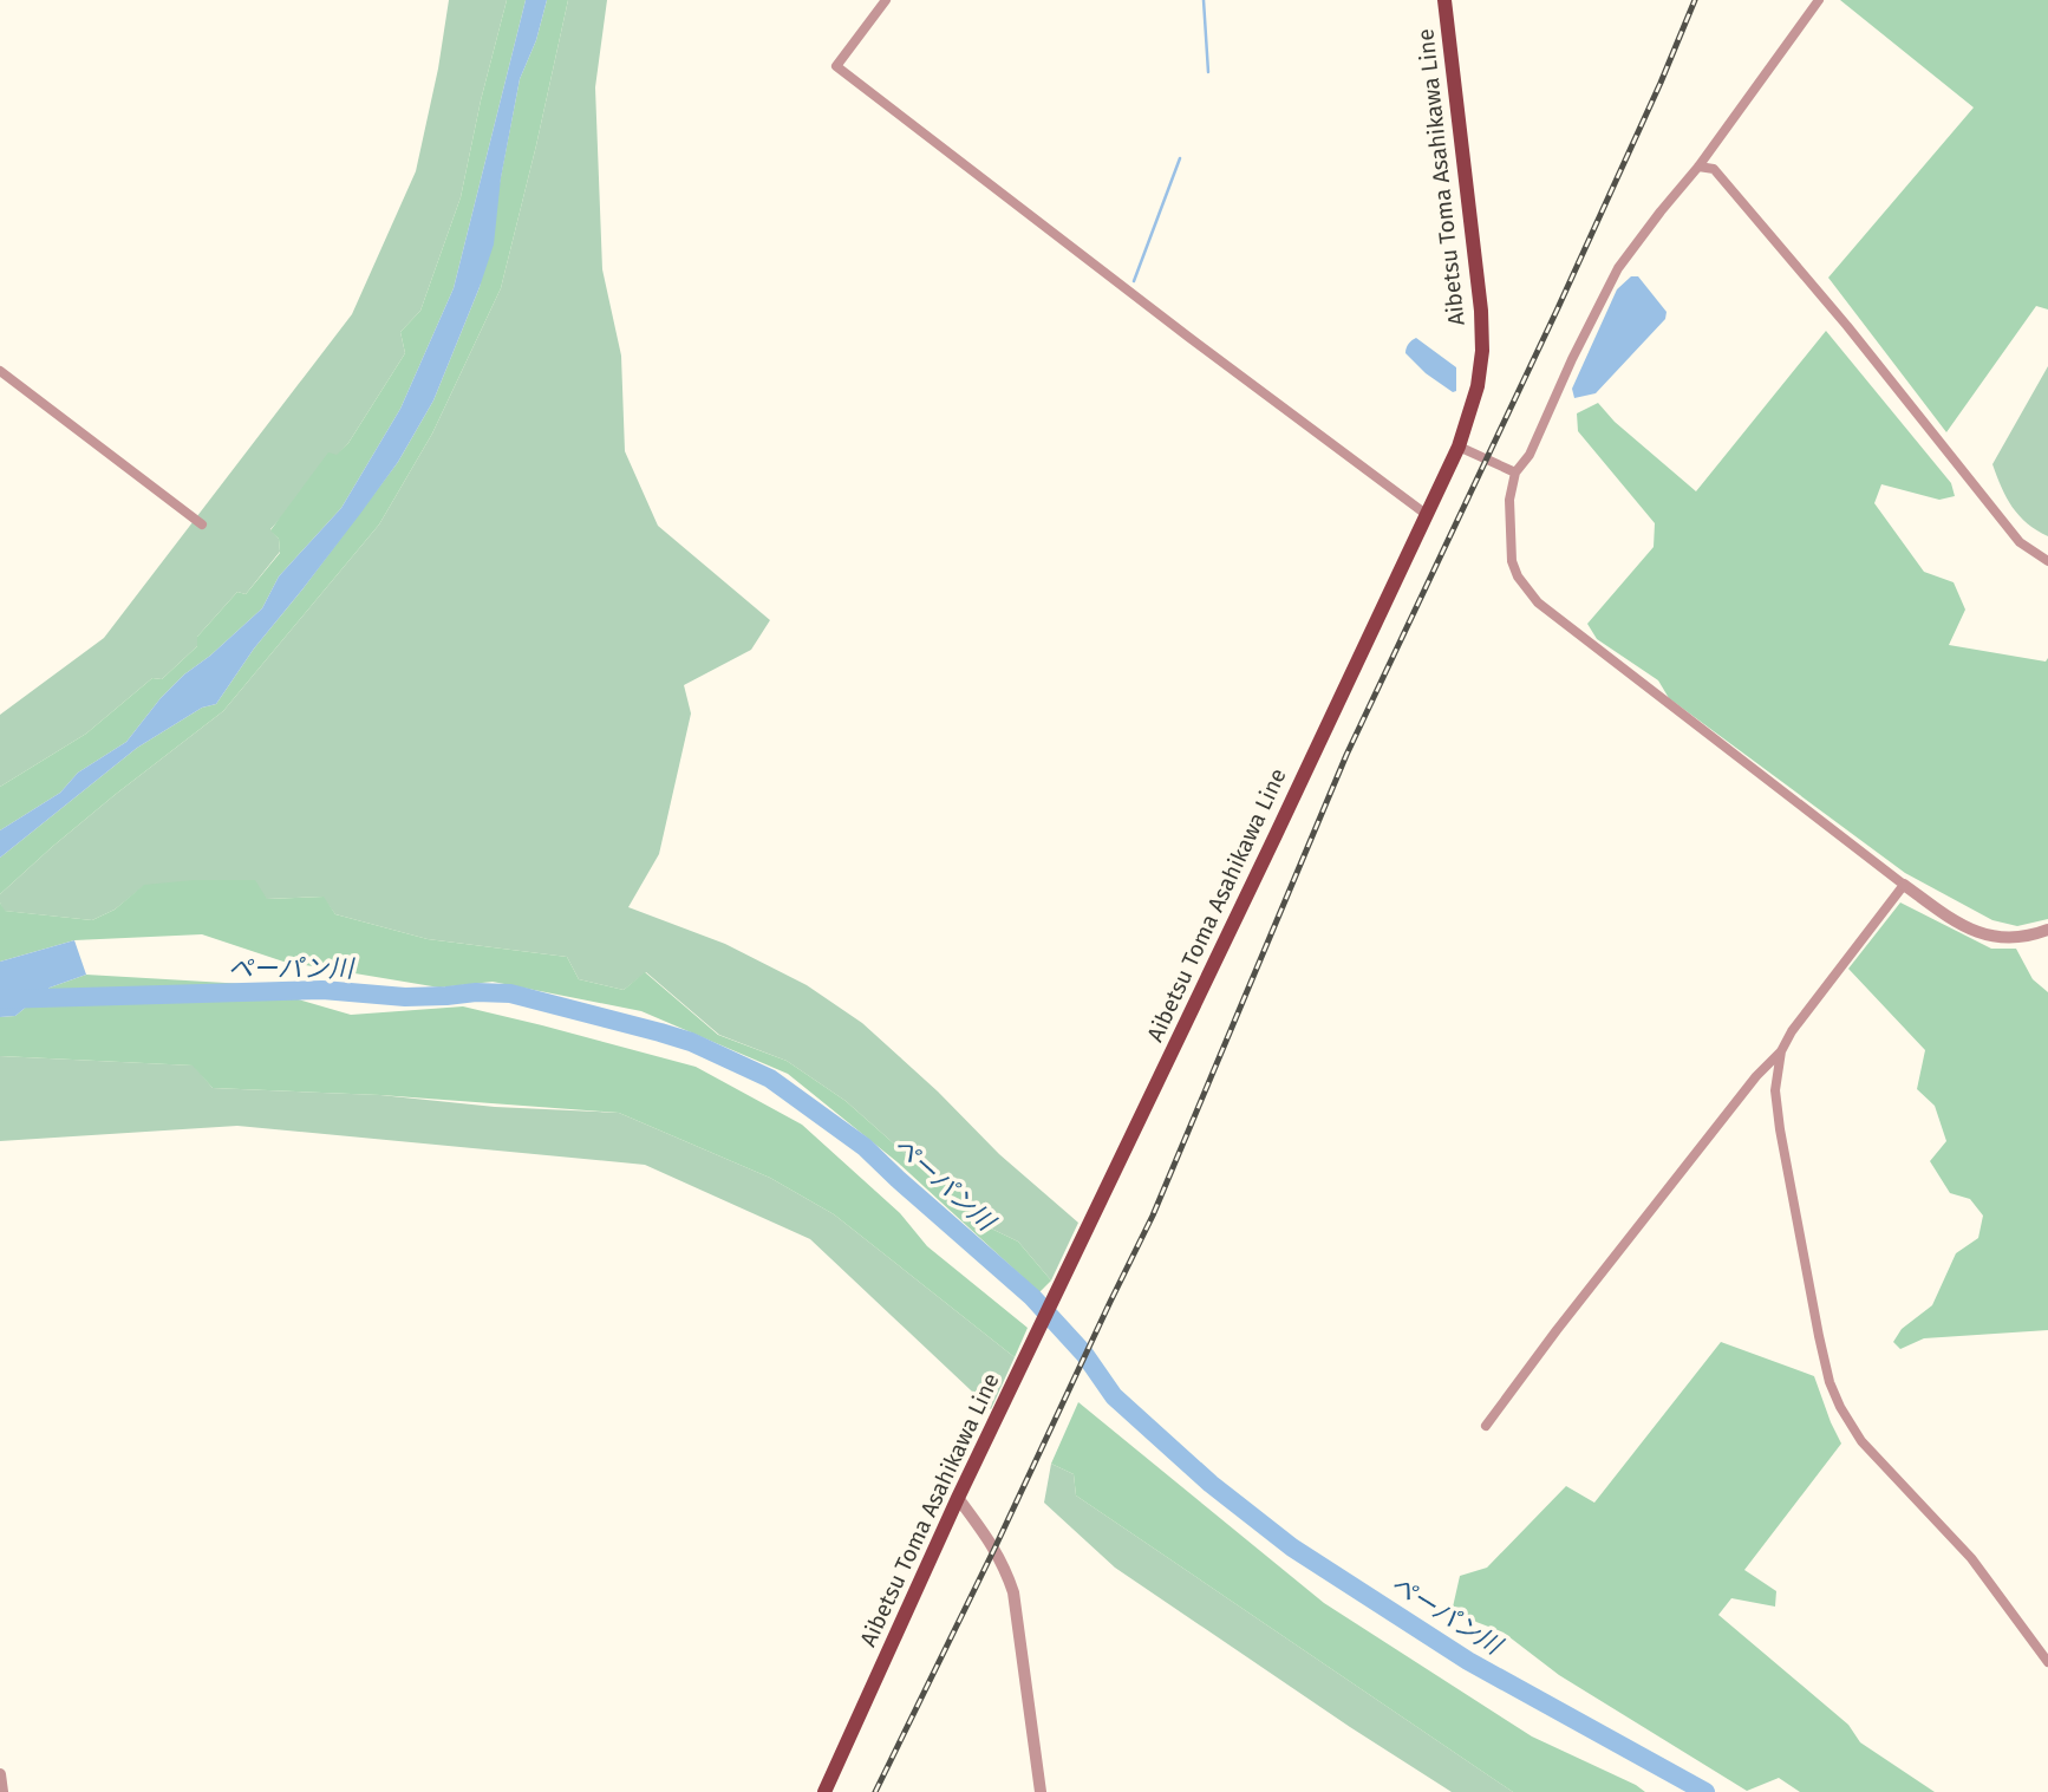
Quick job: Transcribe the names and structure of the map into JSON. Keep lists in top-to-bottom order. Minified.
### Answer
{"streets":{"main road":["Aibetsu Toma Asahikawa Line"]},"water":["ペーパン川"]}
